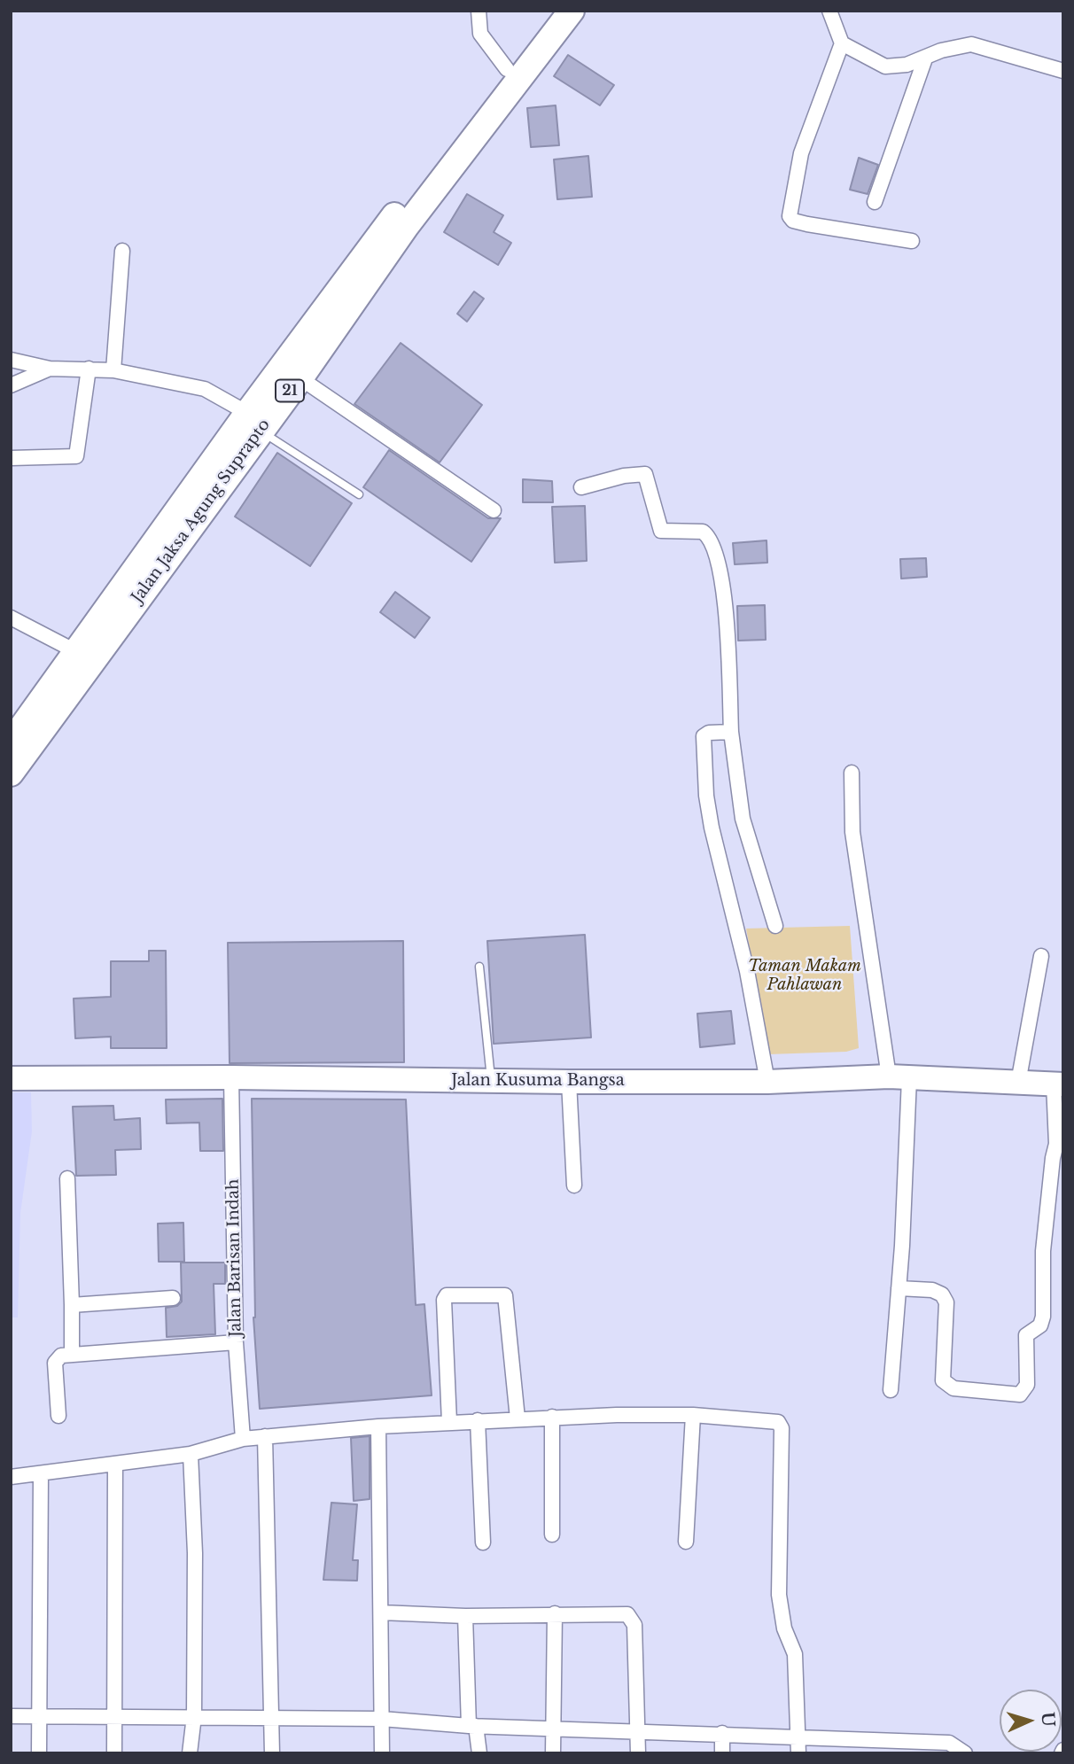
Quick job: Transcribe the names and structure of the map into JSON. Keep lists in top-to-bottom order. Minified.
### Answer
{"streets":{"highway":["21","Jalan Jaksa Agung Suprapto"],"main road":["Jalan Kusuma Bangsa"],"street":["Jalan Barisan Indah"]},"crossings":[["Jalan Kusuma Bangsa","Jalan Barisan Indah"]],"parks":["Taman Makam Pahlawan"],"north":"right"}
